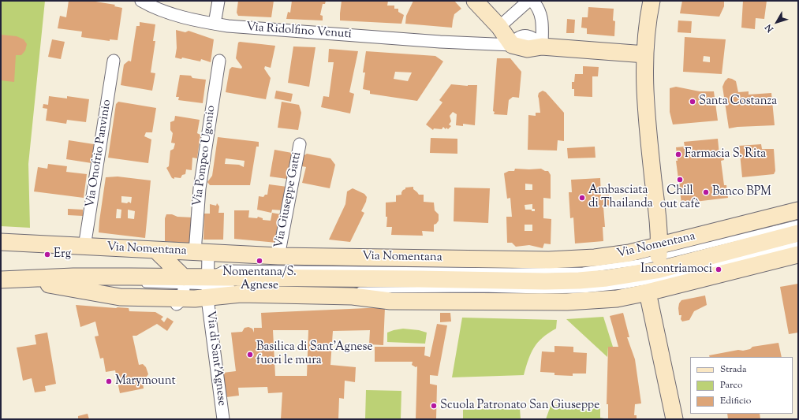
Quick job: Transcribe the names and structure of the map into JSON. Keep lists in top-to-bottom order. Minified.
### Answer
{"streets":{"street":["Via Ridolfino Venuti","Via Onofrio Panvinio","Via Pompeo Ugonio","Via Giuseppe Gatti","Via Nomentana","Via di Sant'Agnese"]},"crossings":[["Via Onofrio Panvinio","Via Nomentana"],["Via Pompeo Ugonio","Via Nomentana"],["Via Pompeo Ugonio","Via di Sant'Agnese"],["Via Giuseppe Gatti","Via Nomentana"],["Via Nomentana","Via di Sant'Agnese"]],"places":["Santa Costanza","Farmacia S. Rita","Chill out cafè","Banco BPM","Ambasciata di Thailanda","Erg","Nomentana/S. Agnese","Incontriamoci","Basilica di Sant'Agnese fuori le mura","Marymount","Scuola Patronato San Giuseppe"],"legend":["Strada","Parco","Edificio"],"north":"bottom left"}
